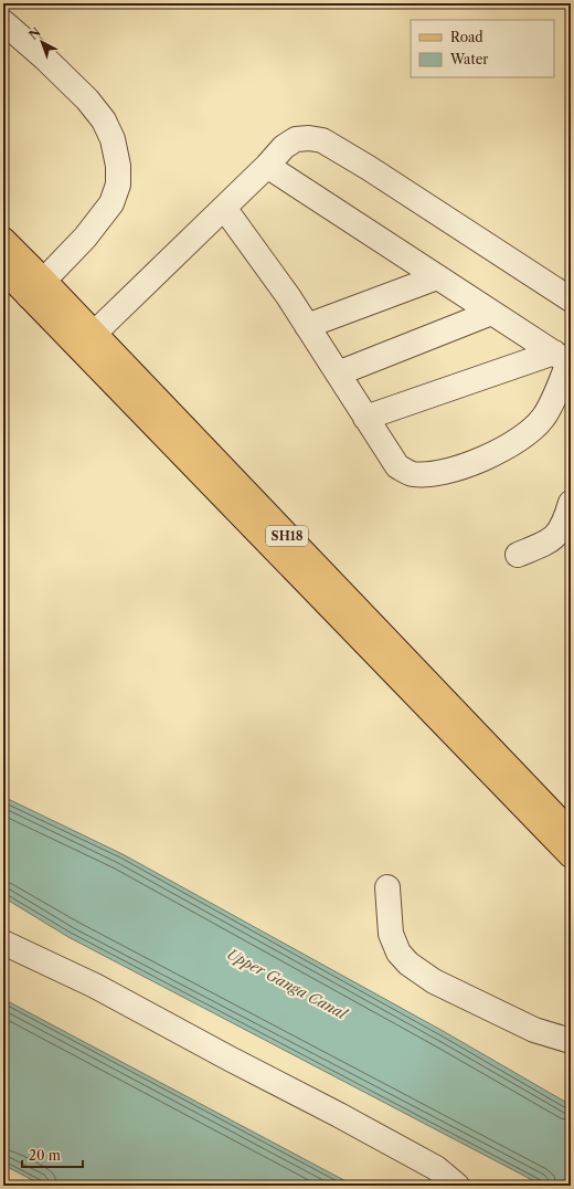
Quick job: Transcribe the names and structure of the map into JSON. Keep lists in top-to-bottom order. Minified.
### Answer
{"streets":{"main road":["SH18"]},"water":["Upper Ganga Canal"],"legend":["Road","Water"],"scale_bar":"20 m","north":"top left"}
